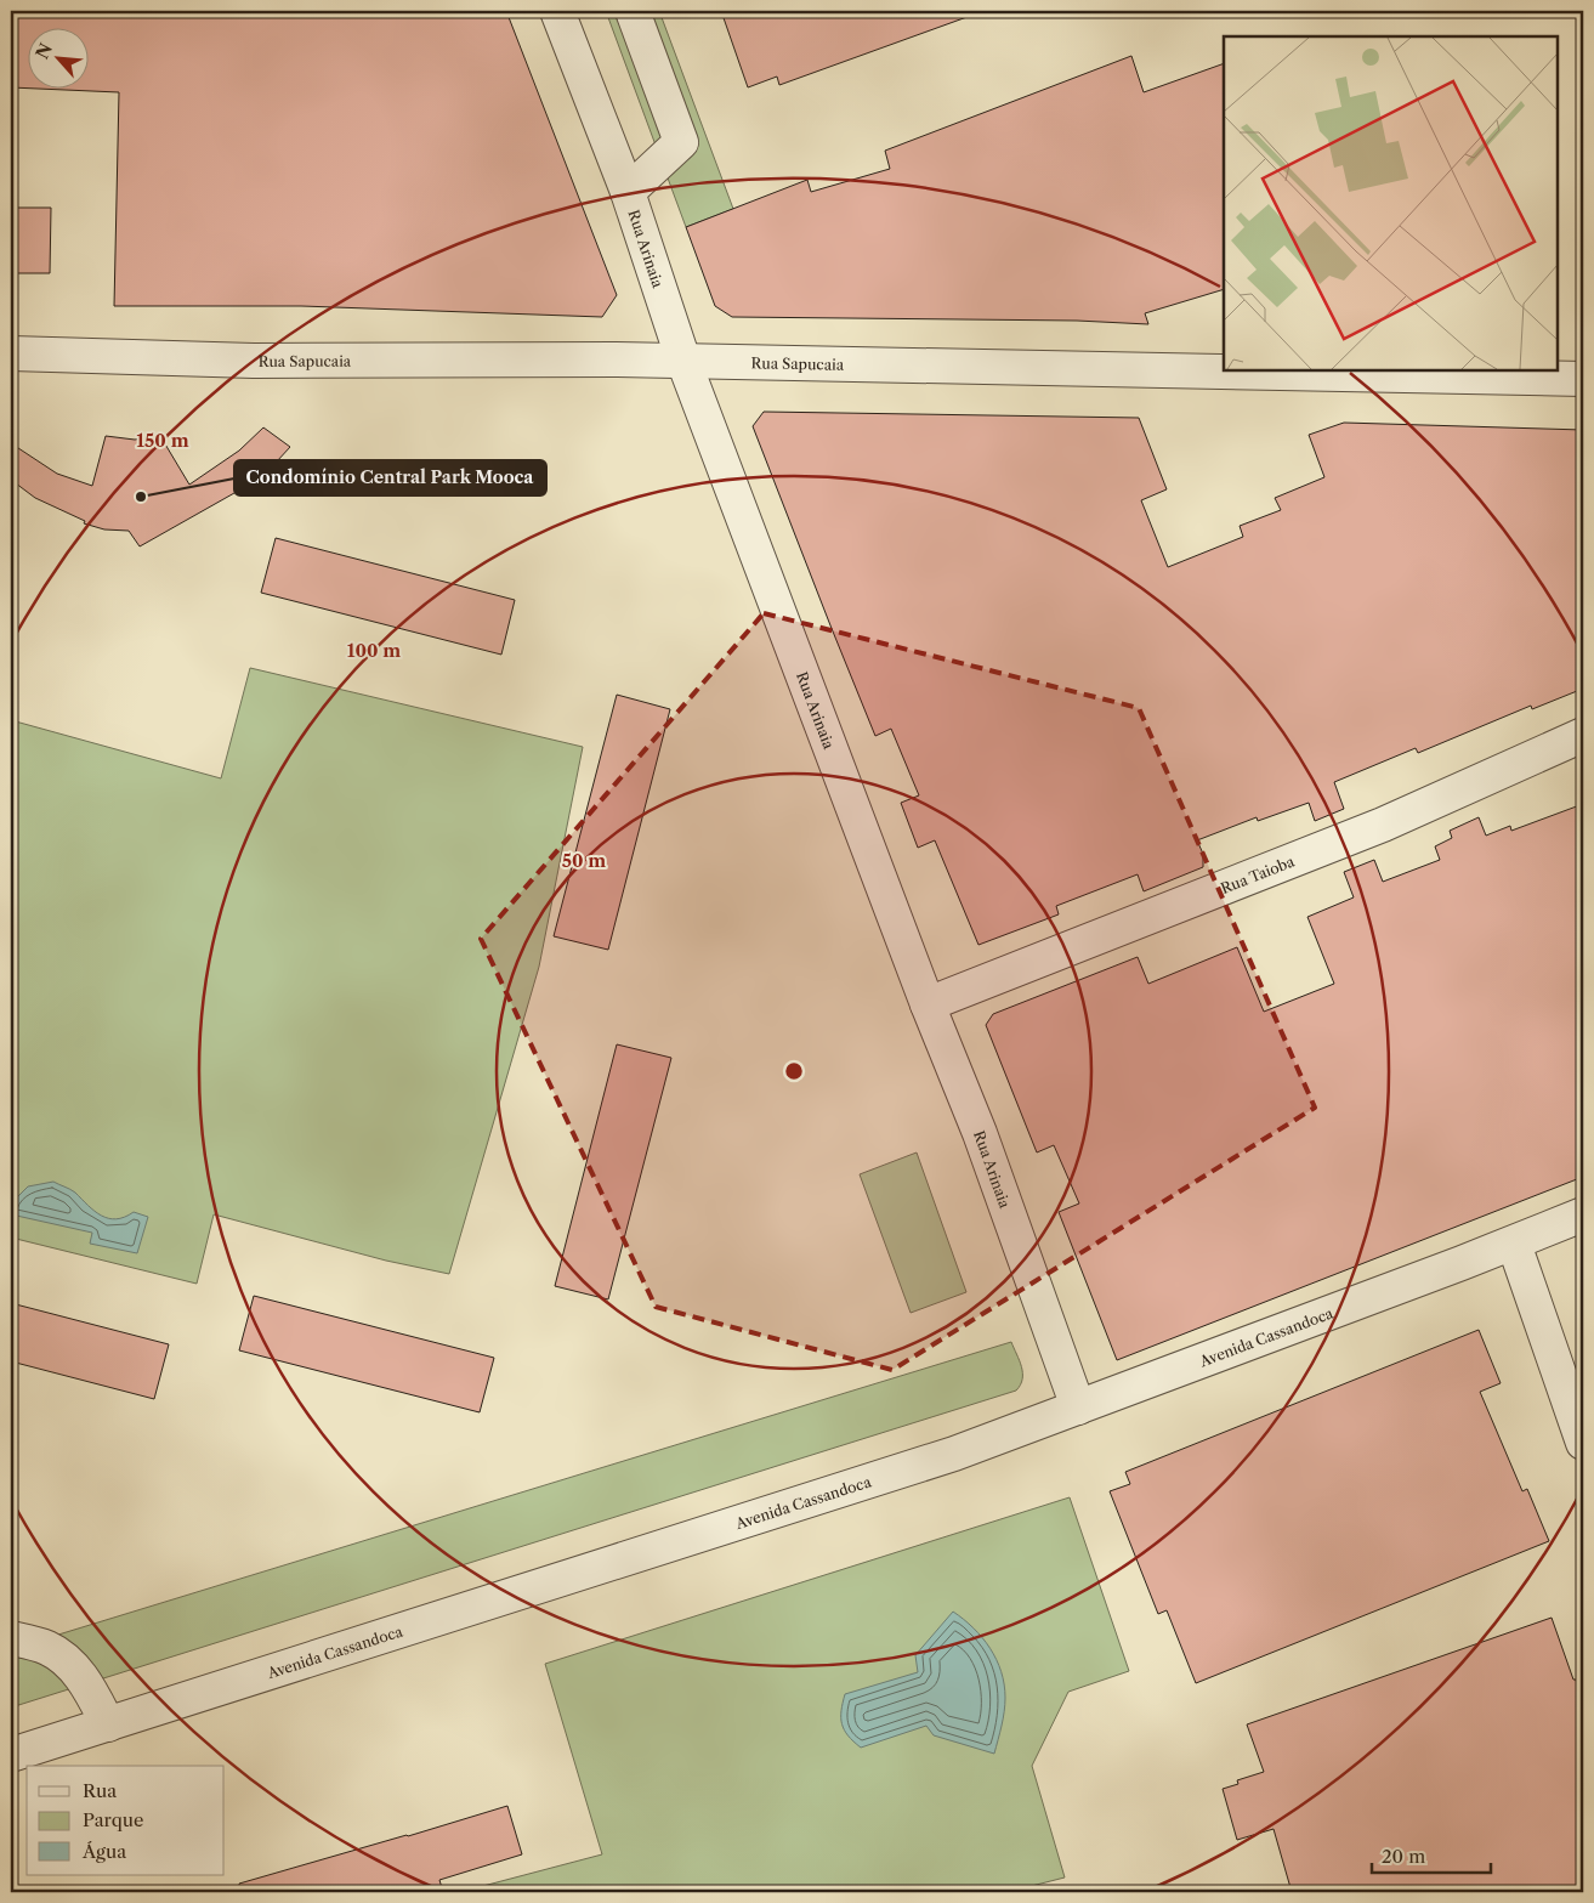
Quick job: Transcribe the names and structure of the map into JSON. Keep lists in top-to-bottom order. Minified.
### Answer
{"streets":{"street":["Rua Arinaia","Rua Sapucaia","Rua Taioba","Avenida Cassandoca"]},"crossings":[["Rua Arinaia","Rua Sapucaia"],["Rua Arinaia","Rua Taioba"],["Rua Arinaia","Avenida Cassandoca"]],"places":["Condomínio Central Park Mooca"],"legend":["Rua","Parque","Água"],"scale_bar":"20 m","north":"top left","rings":["150 m","100 m","50 m"]}
